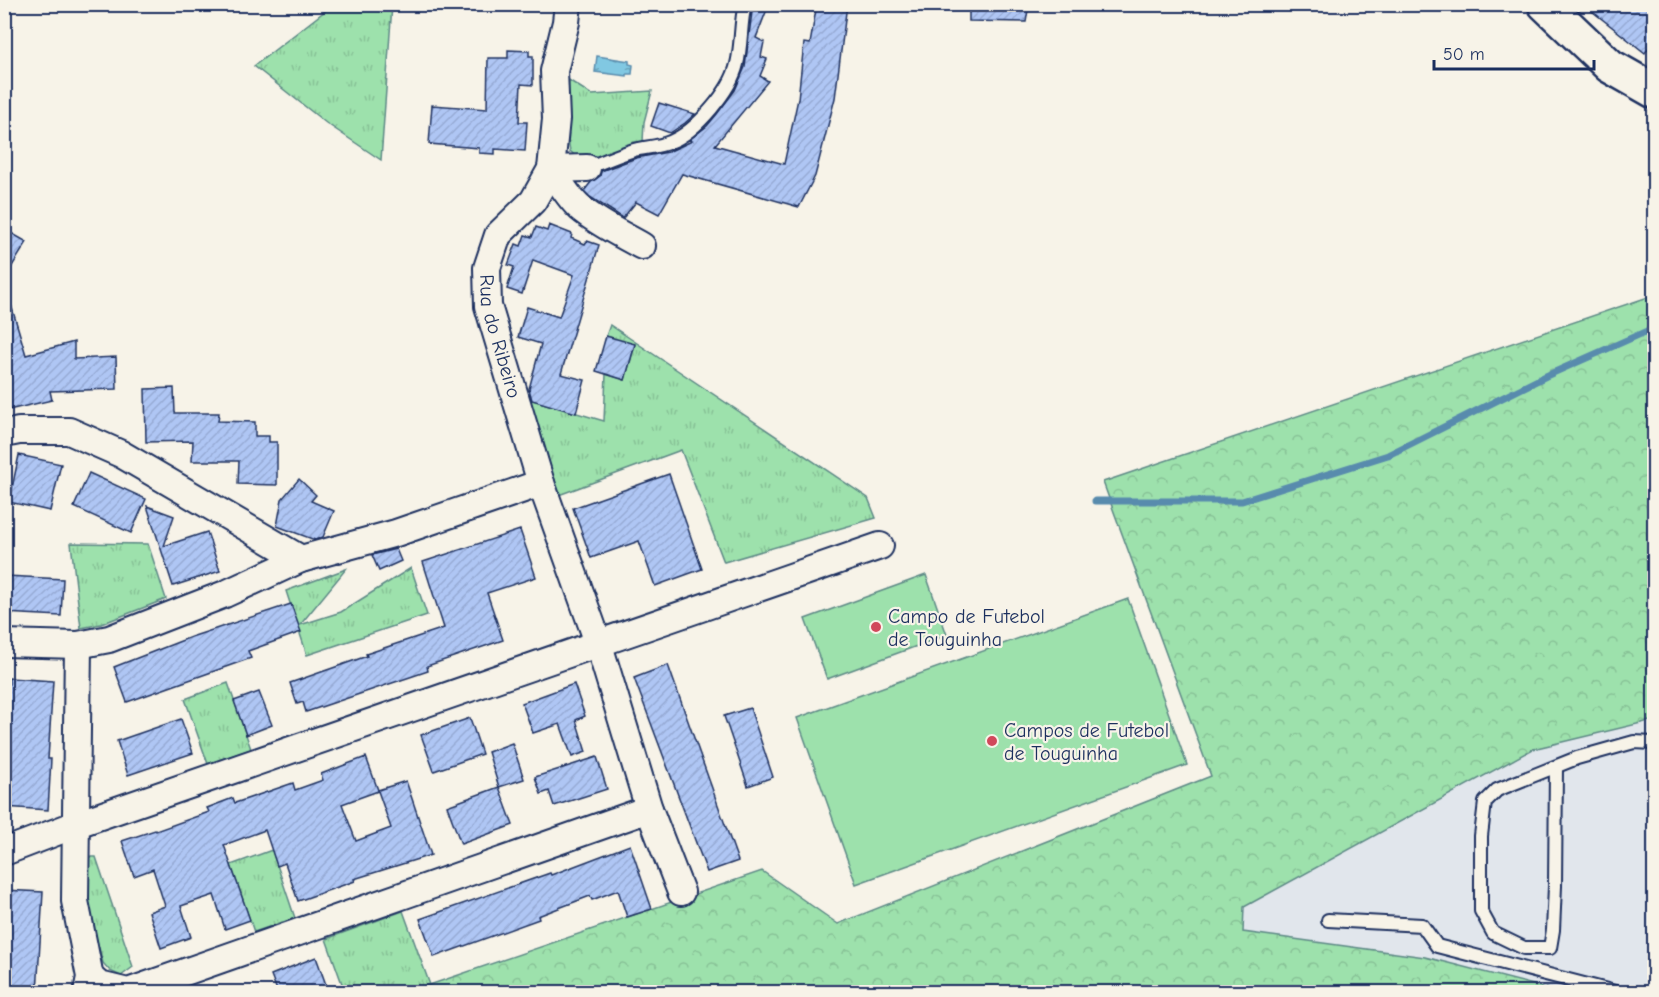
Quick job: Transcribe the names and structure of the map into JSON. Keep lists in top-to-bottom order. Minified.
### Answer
{"streets":{"street":["Rua do Ribeiro"]},"places":["Campo de Futebol de Touguinha","Campos de Futebol de Touguinha"],"scale_bar":"50 m"}
